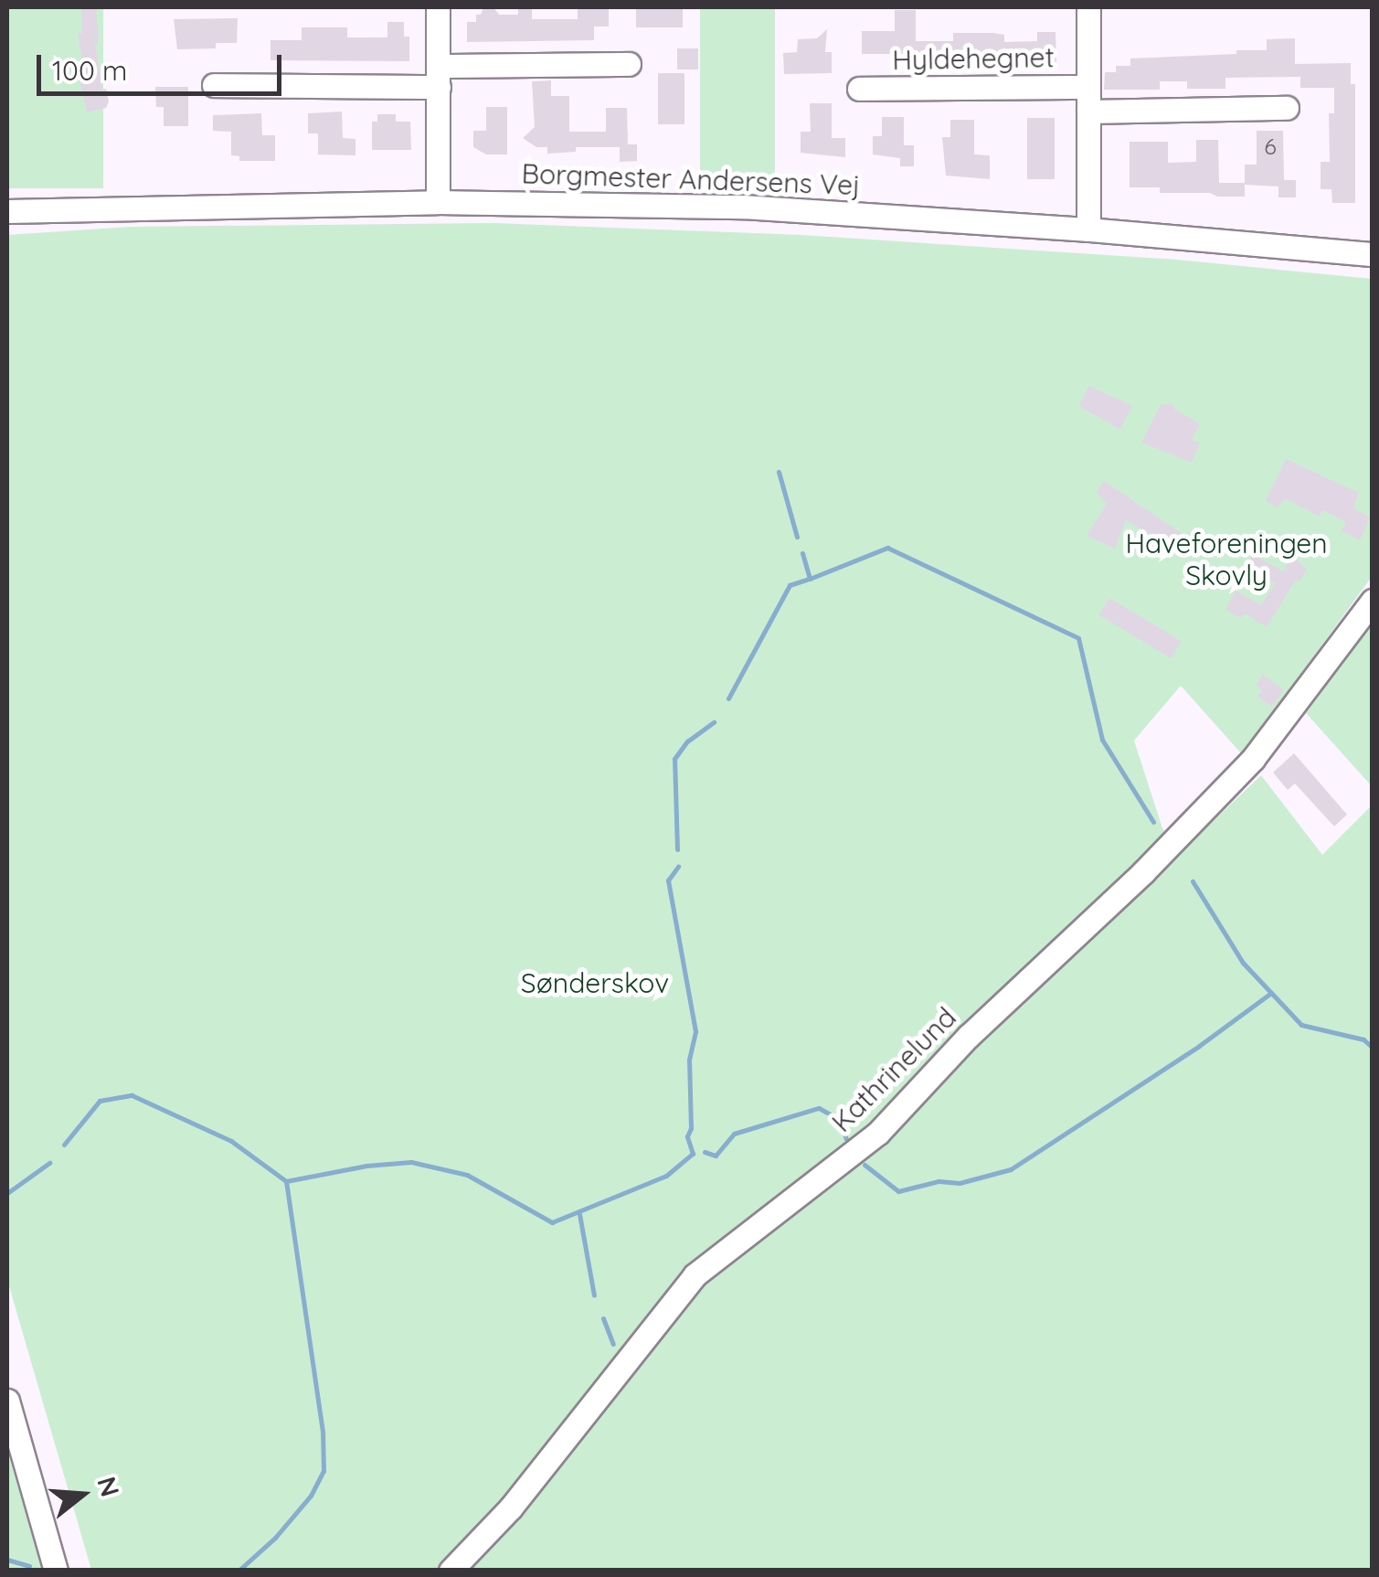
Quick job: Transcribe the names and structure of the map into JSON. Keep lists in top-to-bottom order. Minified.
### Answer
{"streets":{"street":["Hyldehegnet","Borgmester Andersens Vej","Kathrinelund"]},"crossings":[["Hyldehegnet","Borgmester Andersens Vej"]],"parks":["Haveforeningen Skovly","Sønderskov"],"house_numbers":["6"],"scale_bar":"100 m","north":"right"}
